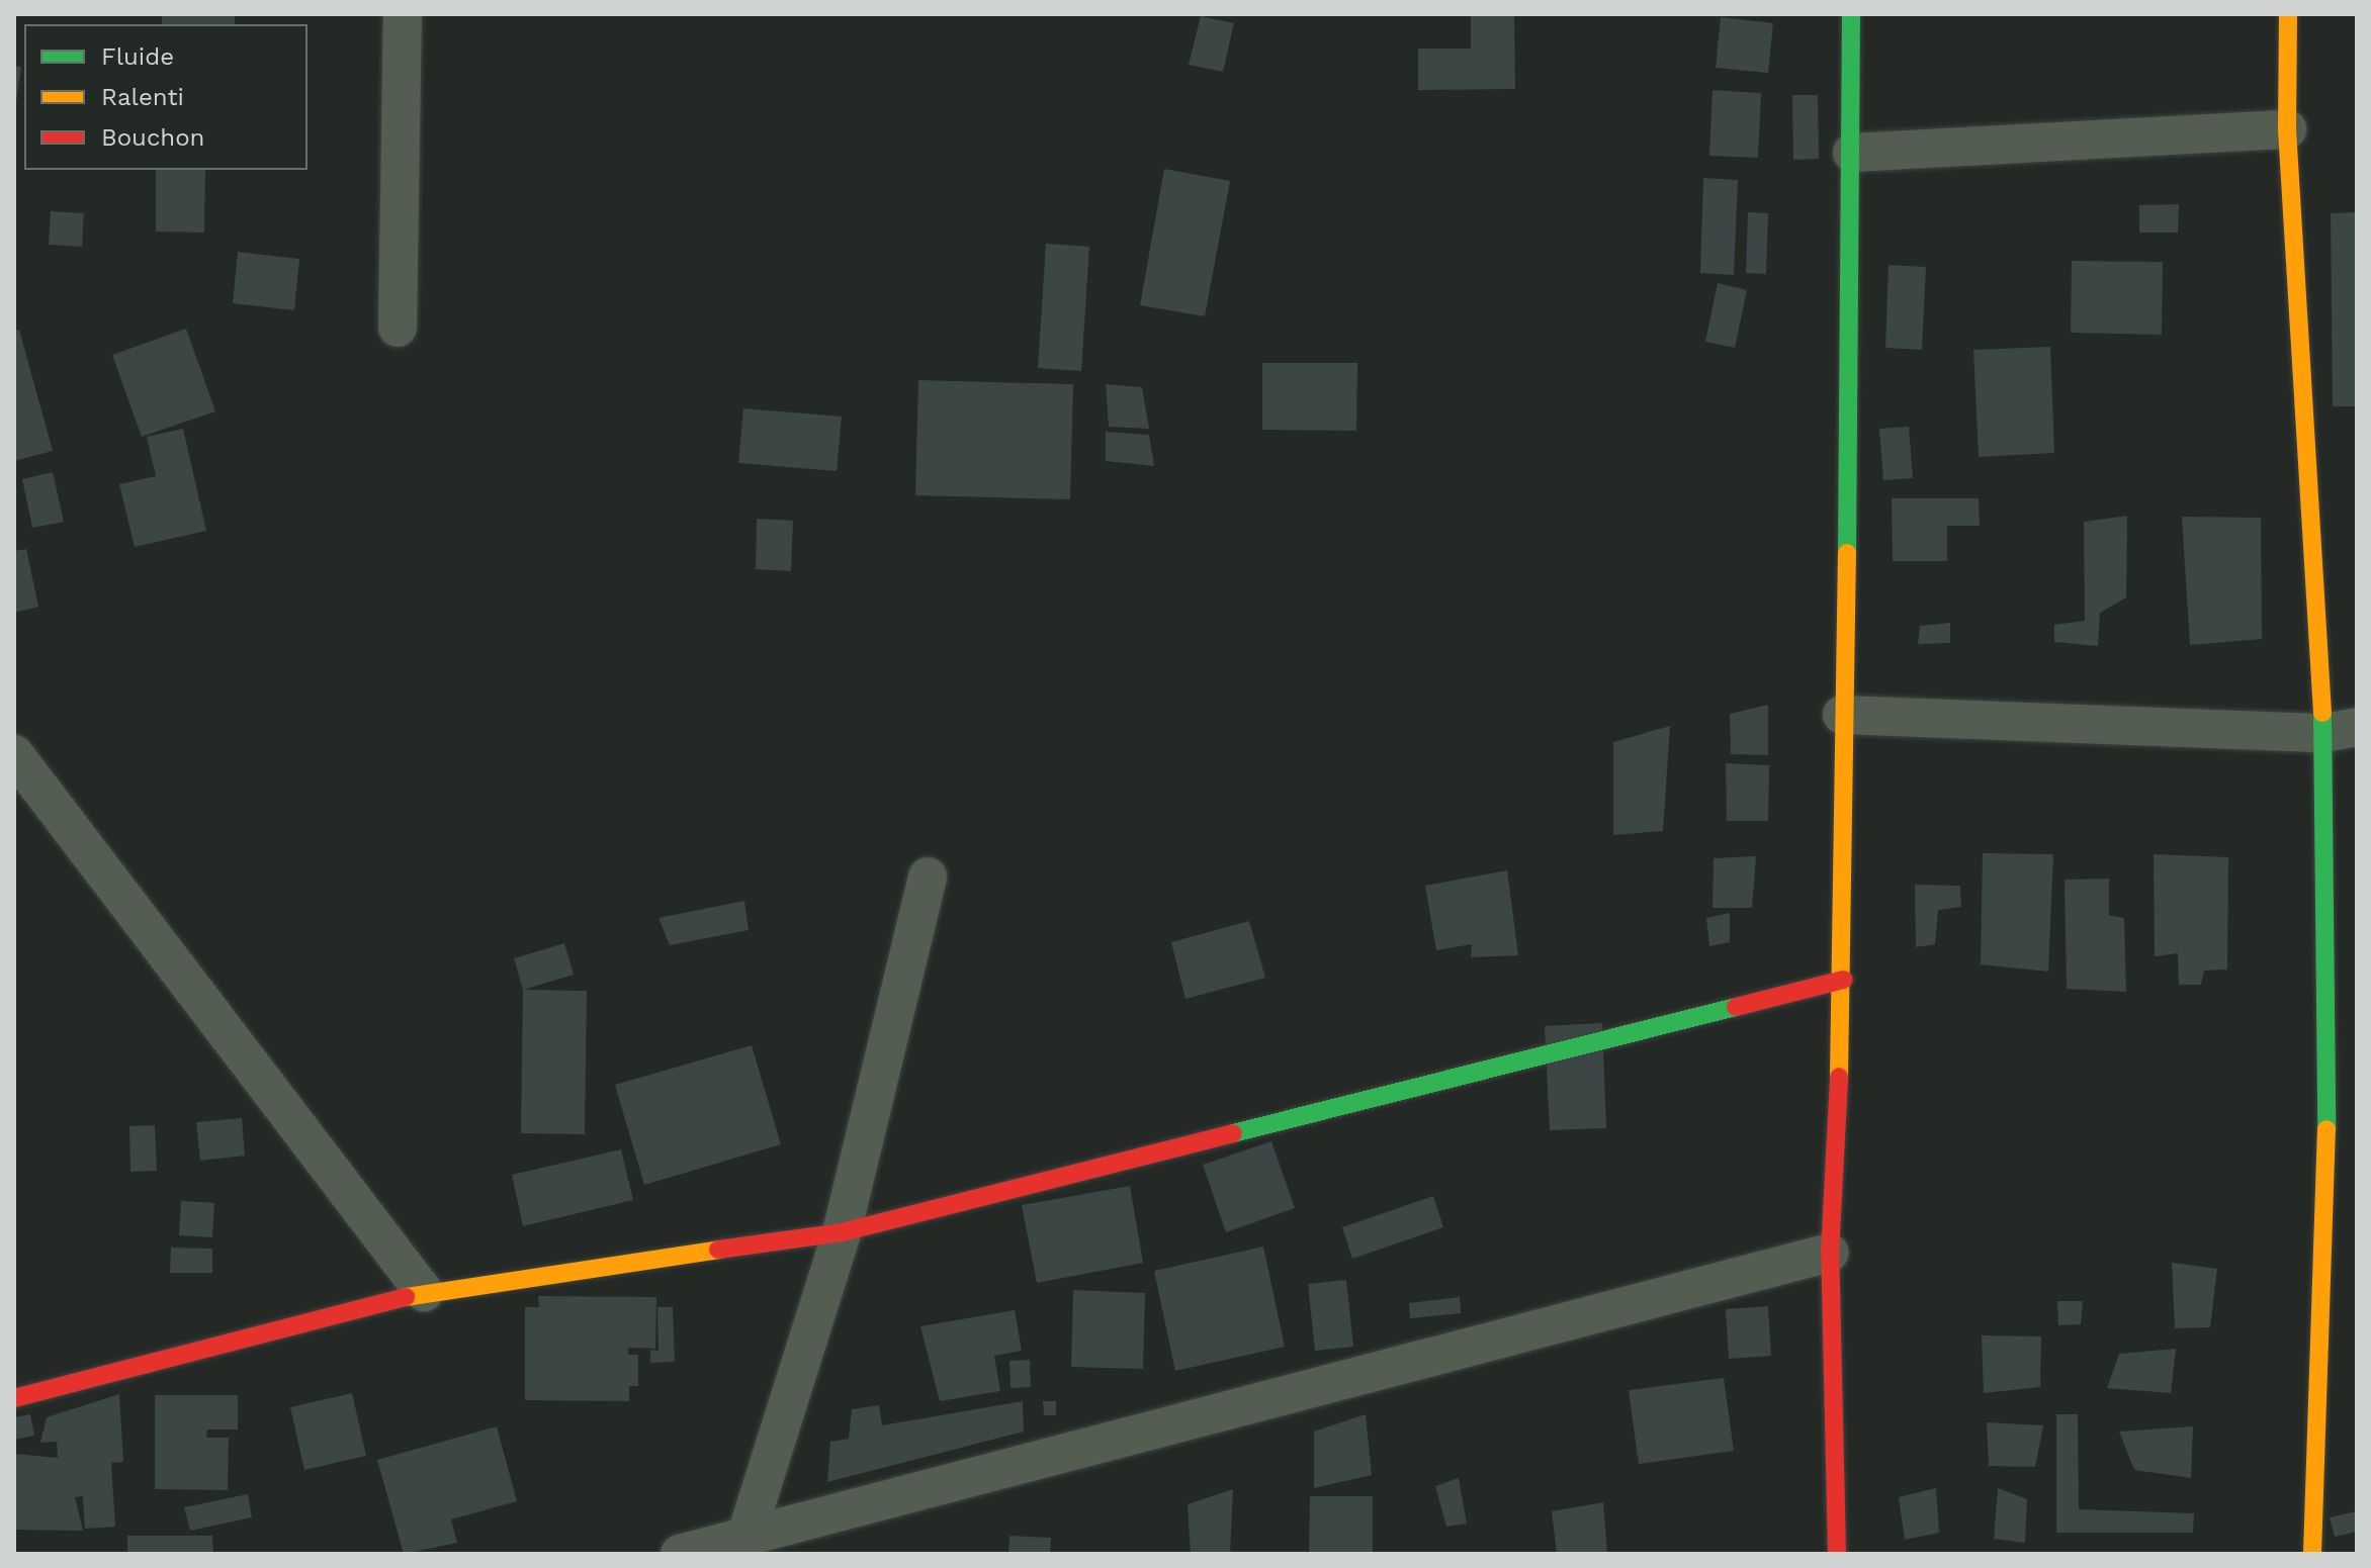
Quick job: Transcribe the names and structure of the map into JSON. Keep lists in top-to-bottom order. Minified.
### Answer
{"legend":["Fluide","Ralenti","Bouchon"]}
